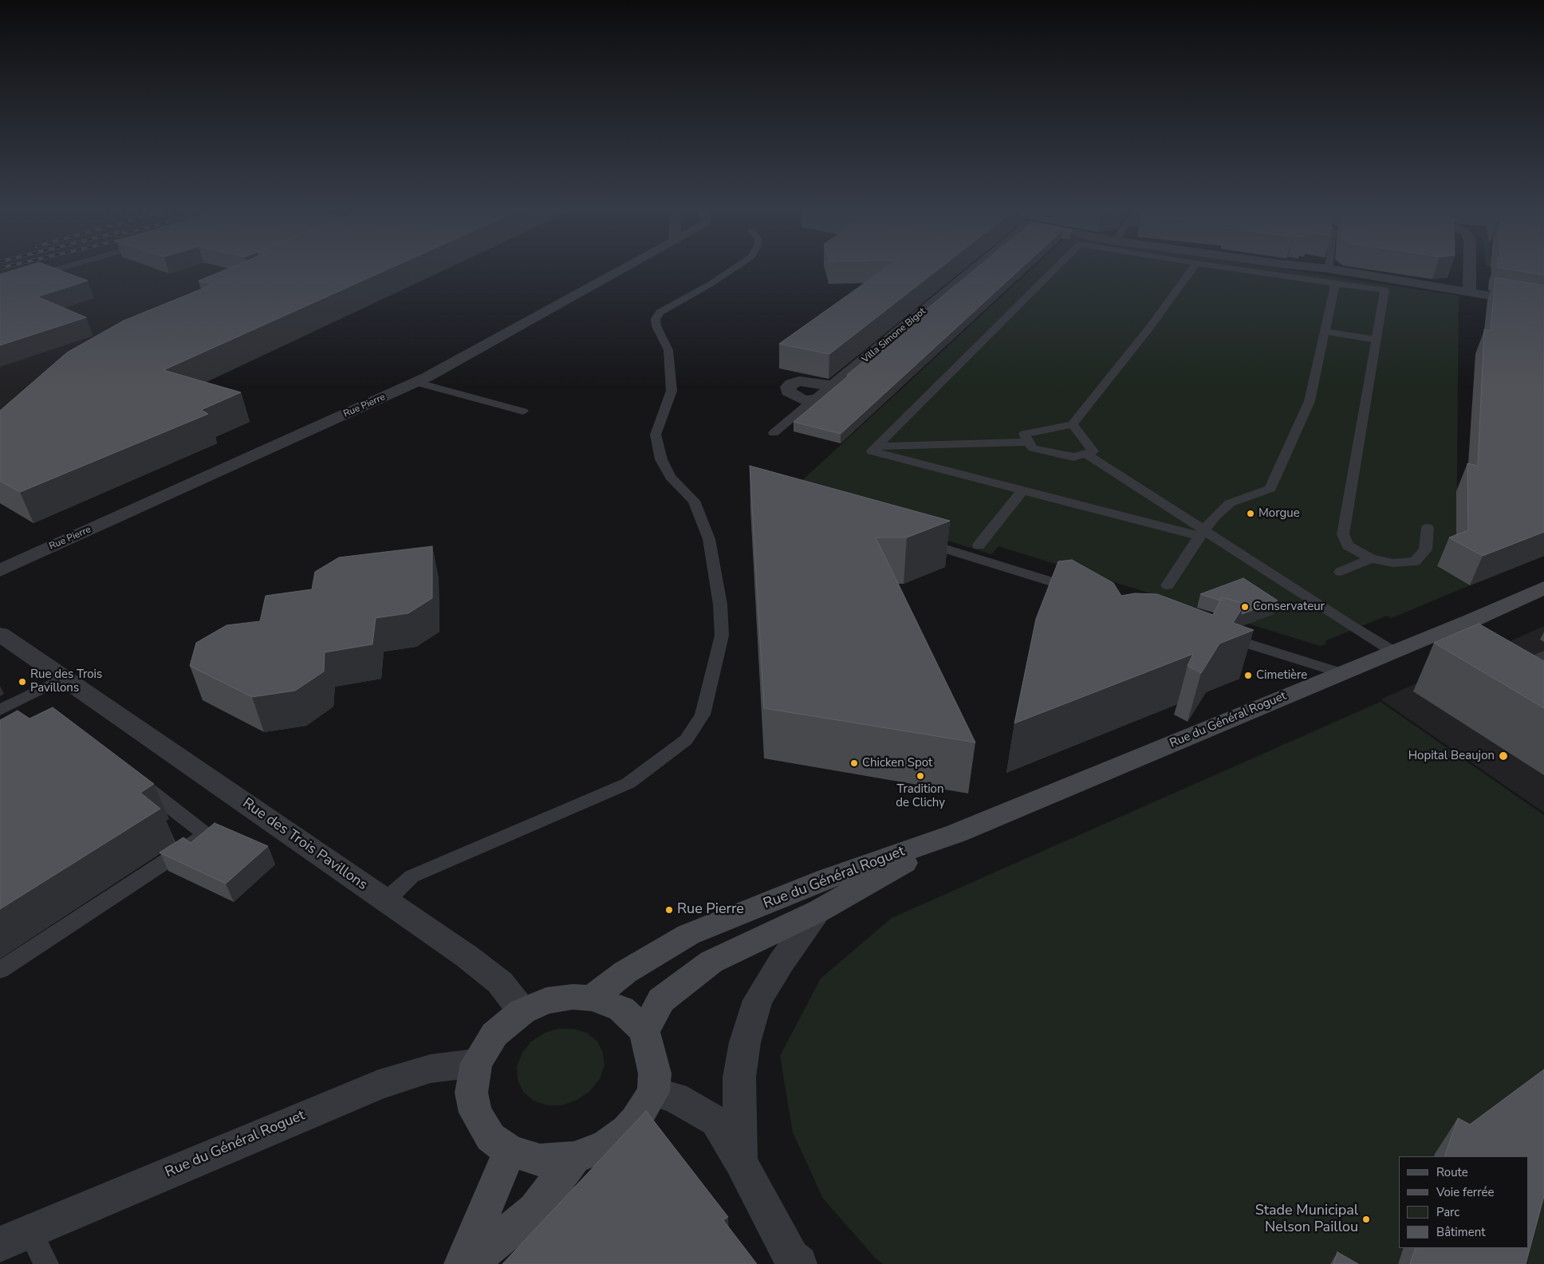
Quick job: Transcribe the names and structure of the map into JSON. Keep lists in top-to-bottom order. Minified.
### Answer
{"streets":{"main road":["Rue du Général Roguet"],"street":["Villa Simone Bigot","Rue Pierre","Rue des Trois Pavillons"]},"places":["Morgue","Conservateur","Cimetière","Rue des Trois Pavillons","Hopital Beaujon","Chicken Spot","Tradition de Clichy","Rue Pierre","Stade Municipal Nelson Paillou"],"legend":["Route","Voie ferrée","Parc","Bâtiment"]}
